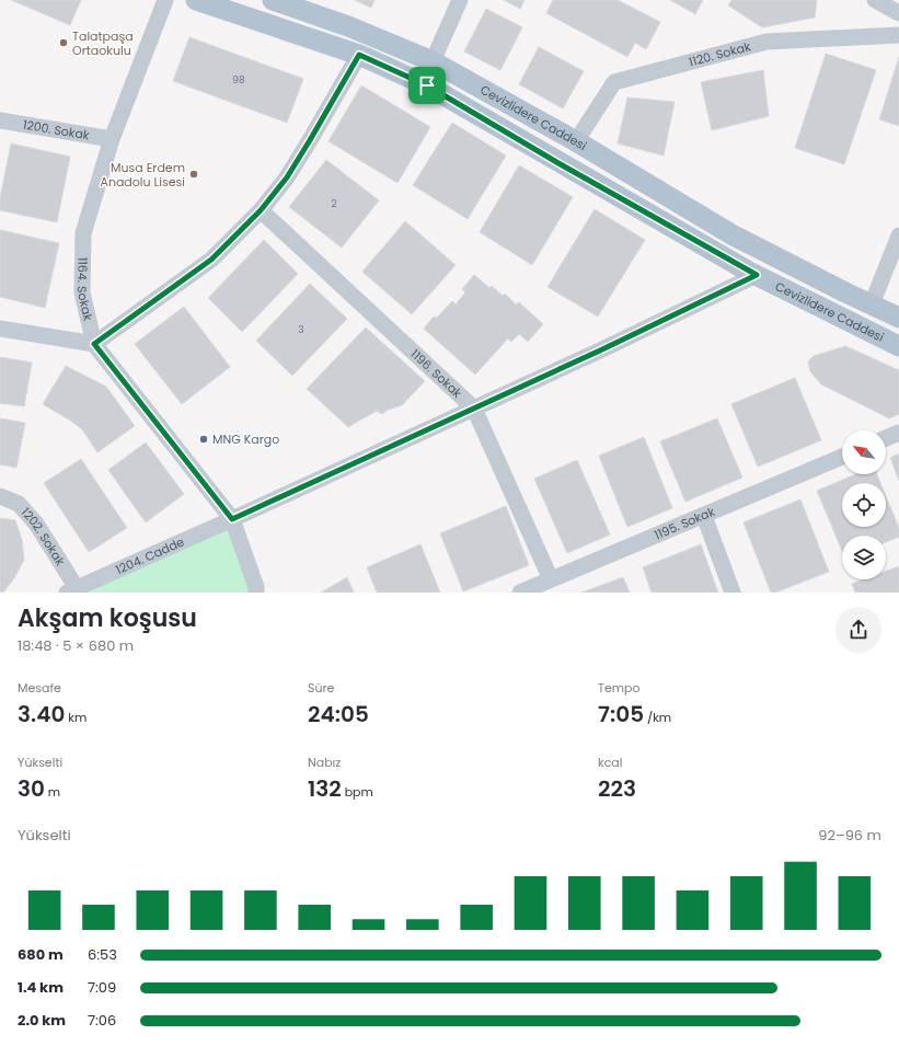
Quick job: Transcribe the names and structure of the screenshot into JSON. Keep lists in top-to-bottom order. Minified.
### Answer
{"streets":{"main road":["Cevizlidere Caddesi"],"street":["1120. Sokak","1200. Sokak","1164. Sokak","1196. Sokak","1195. Sokak","1202. Sokak","1204. Cadde"]},"crossings":[["1120. Sokak","Cevizlidere Caddesi"],["Cevizlidere Caddesi","1204. Cadde"],["1200. Sokak","1164. Sokak"],["1164. Sokak","1204. Cadde"],["1196. Sokak","1195. Sokak"],["1196. Sokak","1204. Cadde"],["1202. Sokak","1204. Cadde"]],"places":["Talatpaşa Ortaokulu","Musa Erdem Anadolu Lisesi","MNG Kargo"],"house_numbers":["98","2","3"],"north":"top left","page":{"heading":["Akşam koşusu","18:48 · 5 × 680 m"],"stats":[["Mesafe","3.40 km"],["Süre","24:05"],["Tempo","7:05 /km"],["Yükselti","30 m"],["Nabız","132 bpm"],["kcal","223"]],"chart":["Yükselti","92–96 m"],"list":[{"name":"680 m","note":"6:53"},{"name":"1.4 km","note":"7:09"},{"name":"2.0 km","note":"7:06"}]}}
